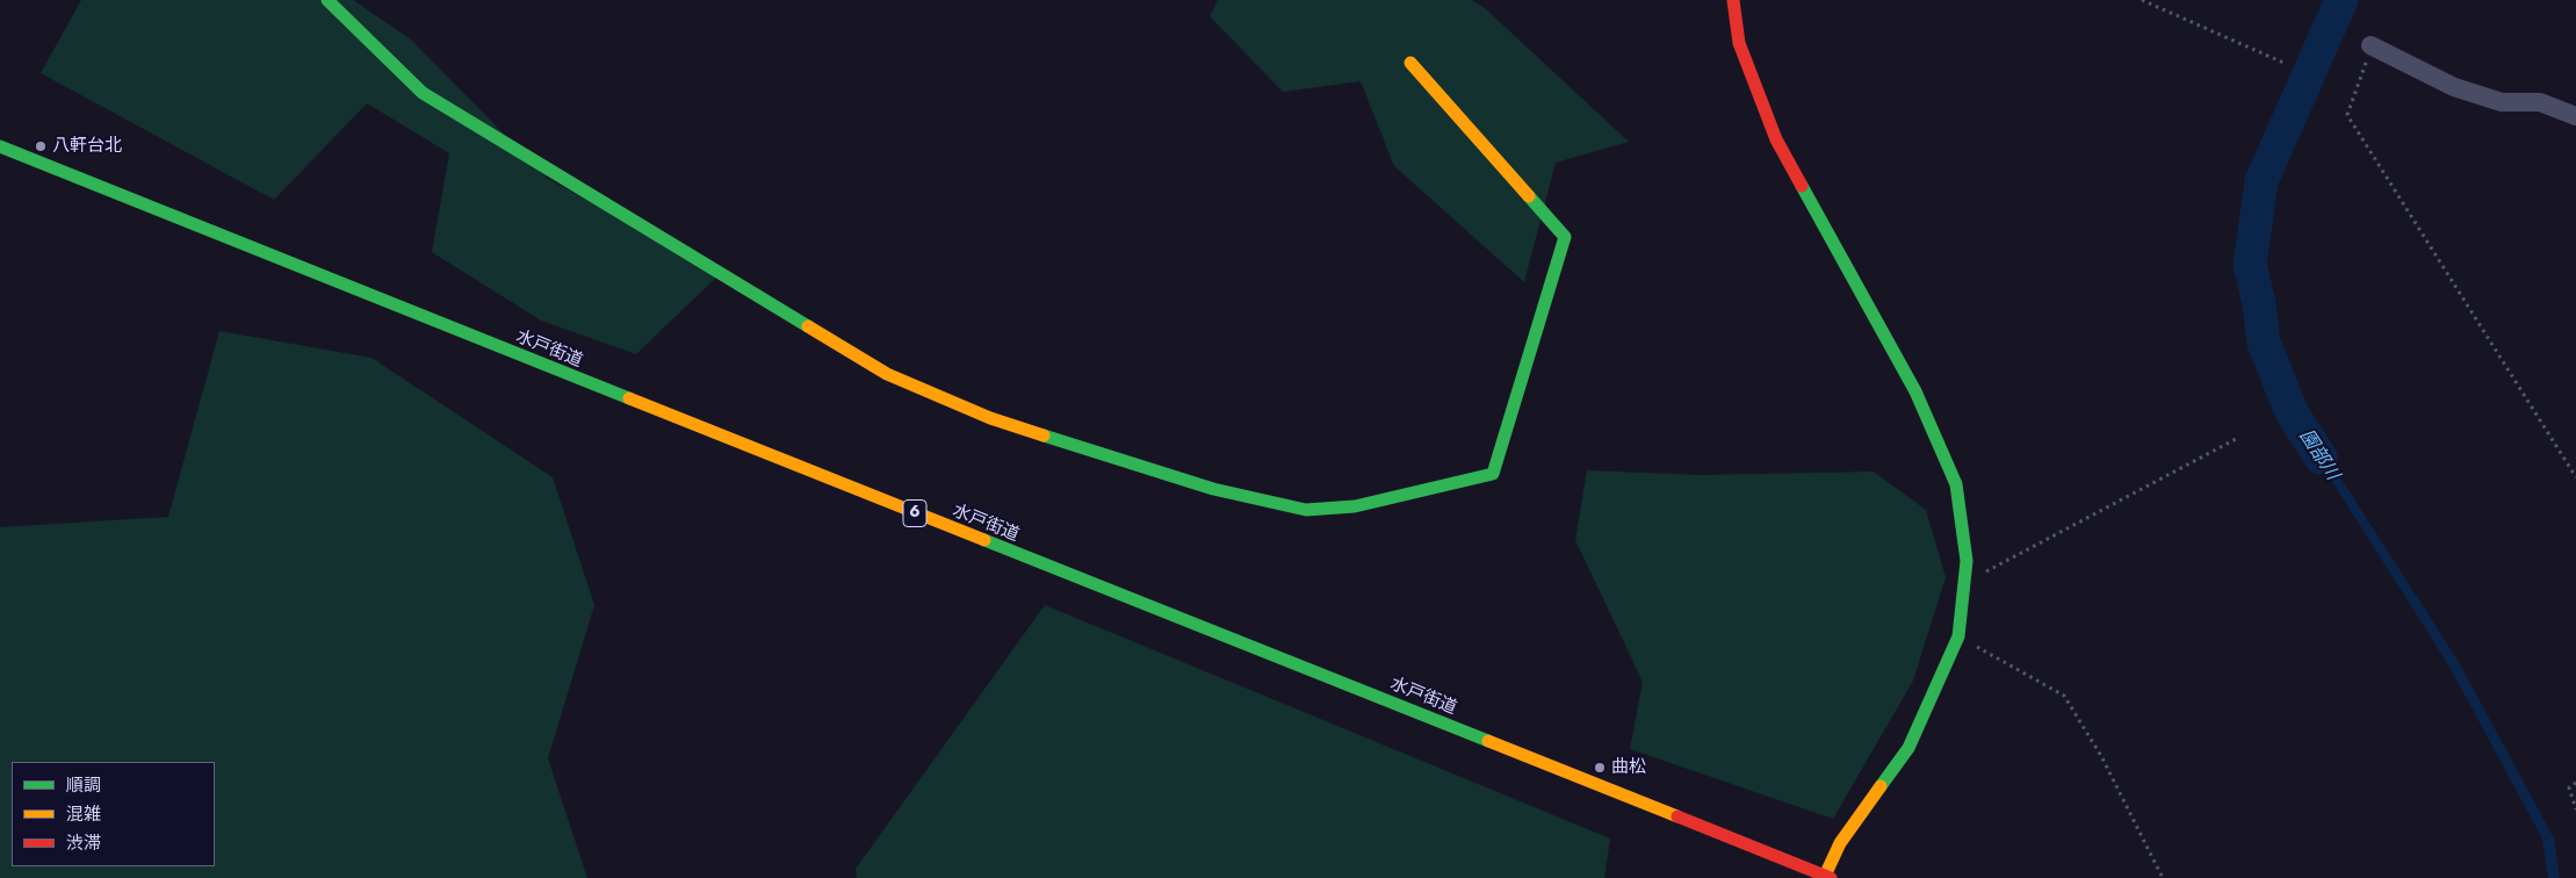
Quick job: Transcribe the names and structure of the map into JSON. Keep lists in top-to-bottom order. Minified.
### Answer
{"streets":{"main road":["水戸街道","6"]},"water":["園部川"],"places":["八軒台北","曲松"],"legend":["順調","混雑","渋滞"]}
